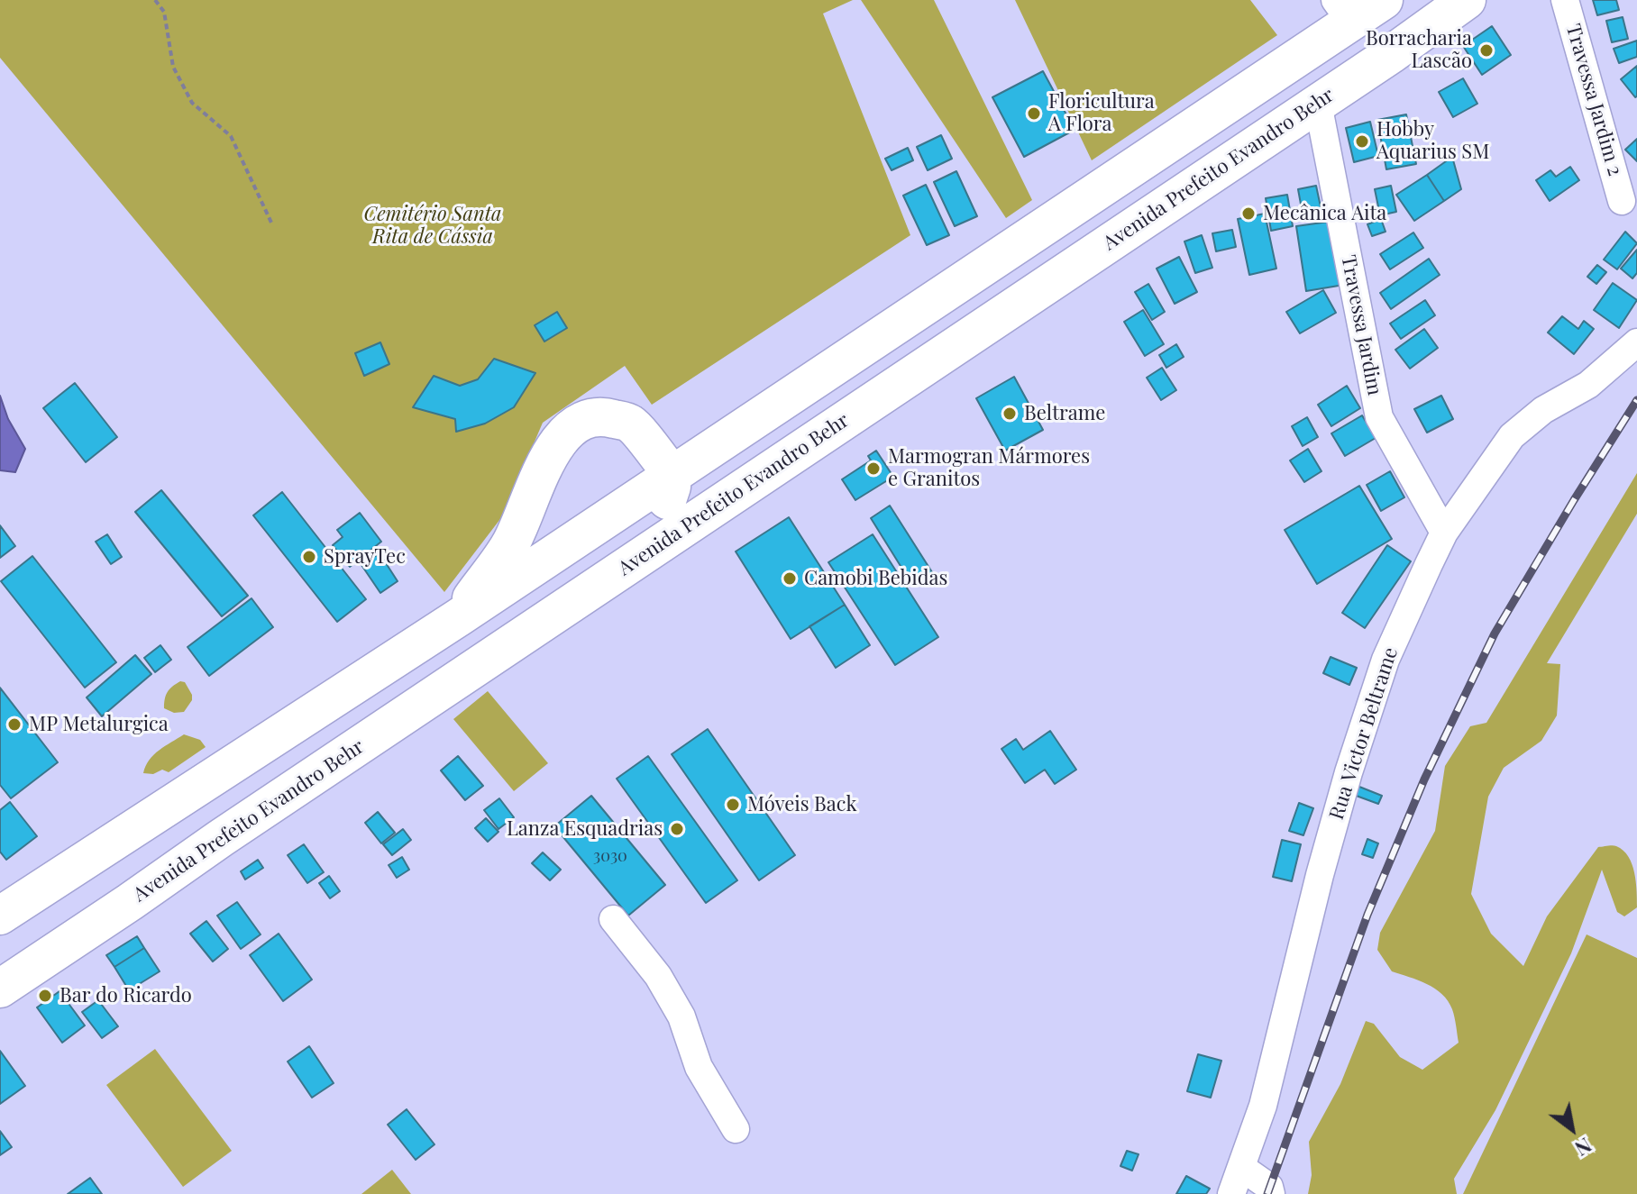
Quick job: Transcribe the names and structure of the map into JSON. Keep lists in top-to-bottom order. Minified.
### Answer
{"streets":{"highway":["Avenida Prefeito Evandro Behr"],"street":["Travessa Jardim 2","Travessa Jardim","Rua Victor Beltrame"]},"crossings":[["Avenida Prefeito Evandro Behr","Travessa Jardim"],["Travessa Jardim","Rua Victor Beltrame"]],"parks":["Cemitério Santa Rita de Cássia"],"places":["Borracharia Lascão","Floricultura A Flora","Hobby Aquarius SM","Mecânica Aita","Beltrame","Marmogran Mármores e Granitos","SprayTec","Camobi Bebidas","MP Metalurgica","Móveis Back","Lanza Esquadrias","Bar do Ricardo"],"house_numbers":["3030"],"north":"bottom right"}
